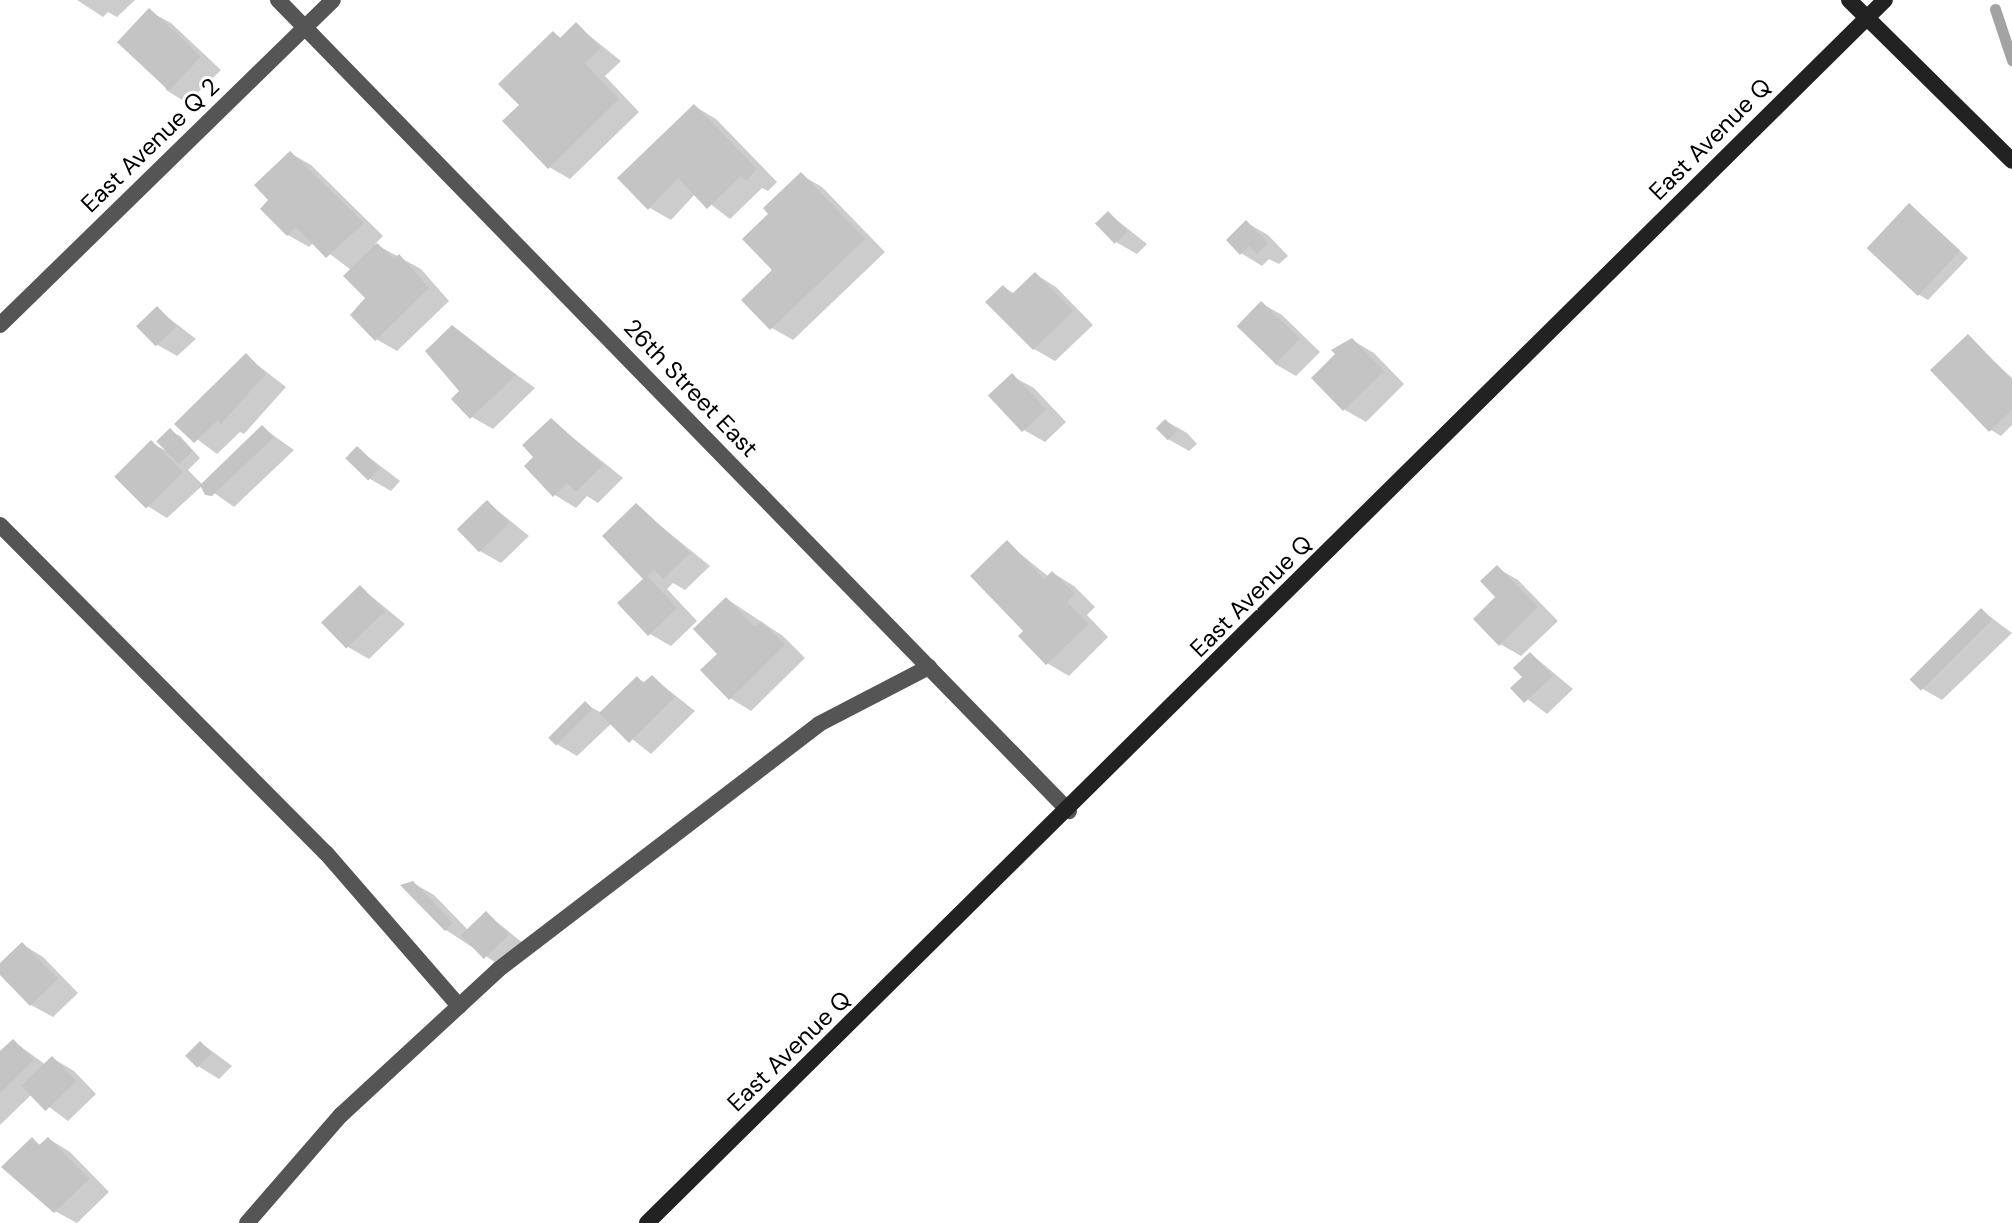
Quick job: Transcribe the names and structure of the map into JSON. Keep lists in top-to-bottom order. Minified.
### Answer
{"streets":{"main road":["East Avenue Q"],"street":["East Avenue Q 2","26th Street East"]},"crossings":[["East Avenue Q","26th Street East"],["East Avenue Q 2","26th Street East"]]}
